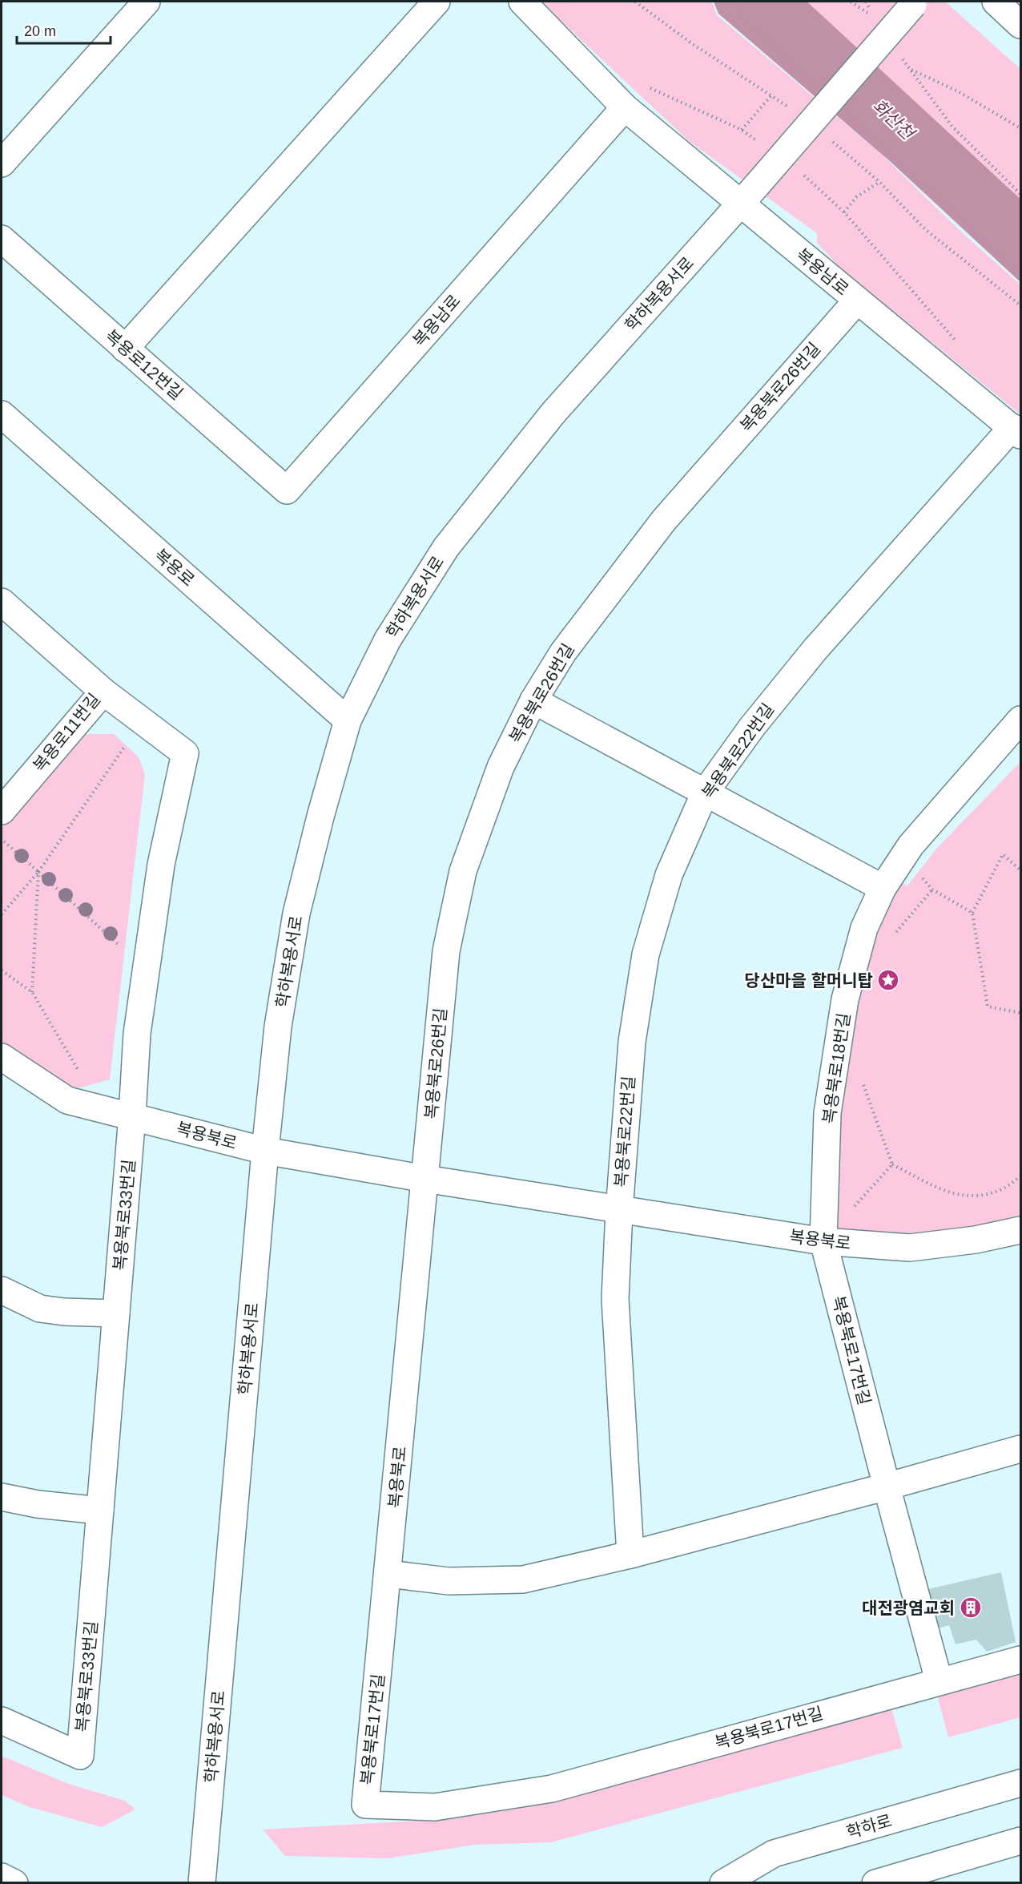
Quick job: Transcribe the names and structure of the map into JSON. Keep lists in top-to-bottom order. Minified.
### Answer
{"streets":{"street":["복용남로","학하복용서로","복용로12번길","복용북로26번길","복용로","복용로11번길","복용북로22번길","복용북로18번길","복용북로","복용북로33번길","복용북로17번길","학하로"]},"crossings":[["복용남로","학하복용서로"],["복용남로","복용로12번길"],["복용남로","복용북로26번길"],["복용남로","복용북로22번길"],["학하복용서로","복용로"],["학하복용서로","복용북로"],["복용북로26번길","복용북로"],["복용로11번길","복용북로33번길"],["복용북로22번길","복용북로"],["복용북로18번길","복용북로"],["복용북로18번길","복용북로17번길"],["복용북로","복용북로33번길"],["복용북로","복용북로17번길"]],"water":["화산천"],"places":{"place":["당산마을 할머니탑"],"building":["대전광염교회"]},"scale_bar":"20 m"}
